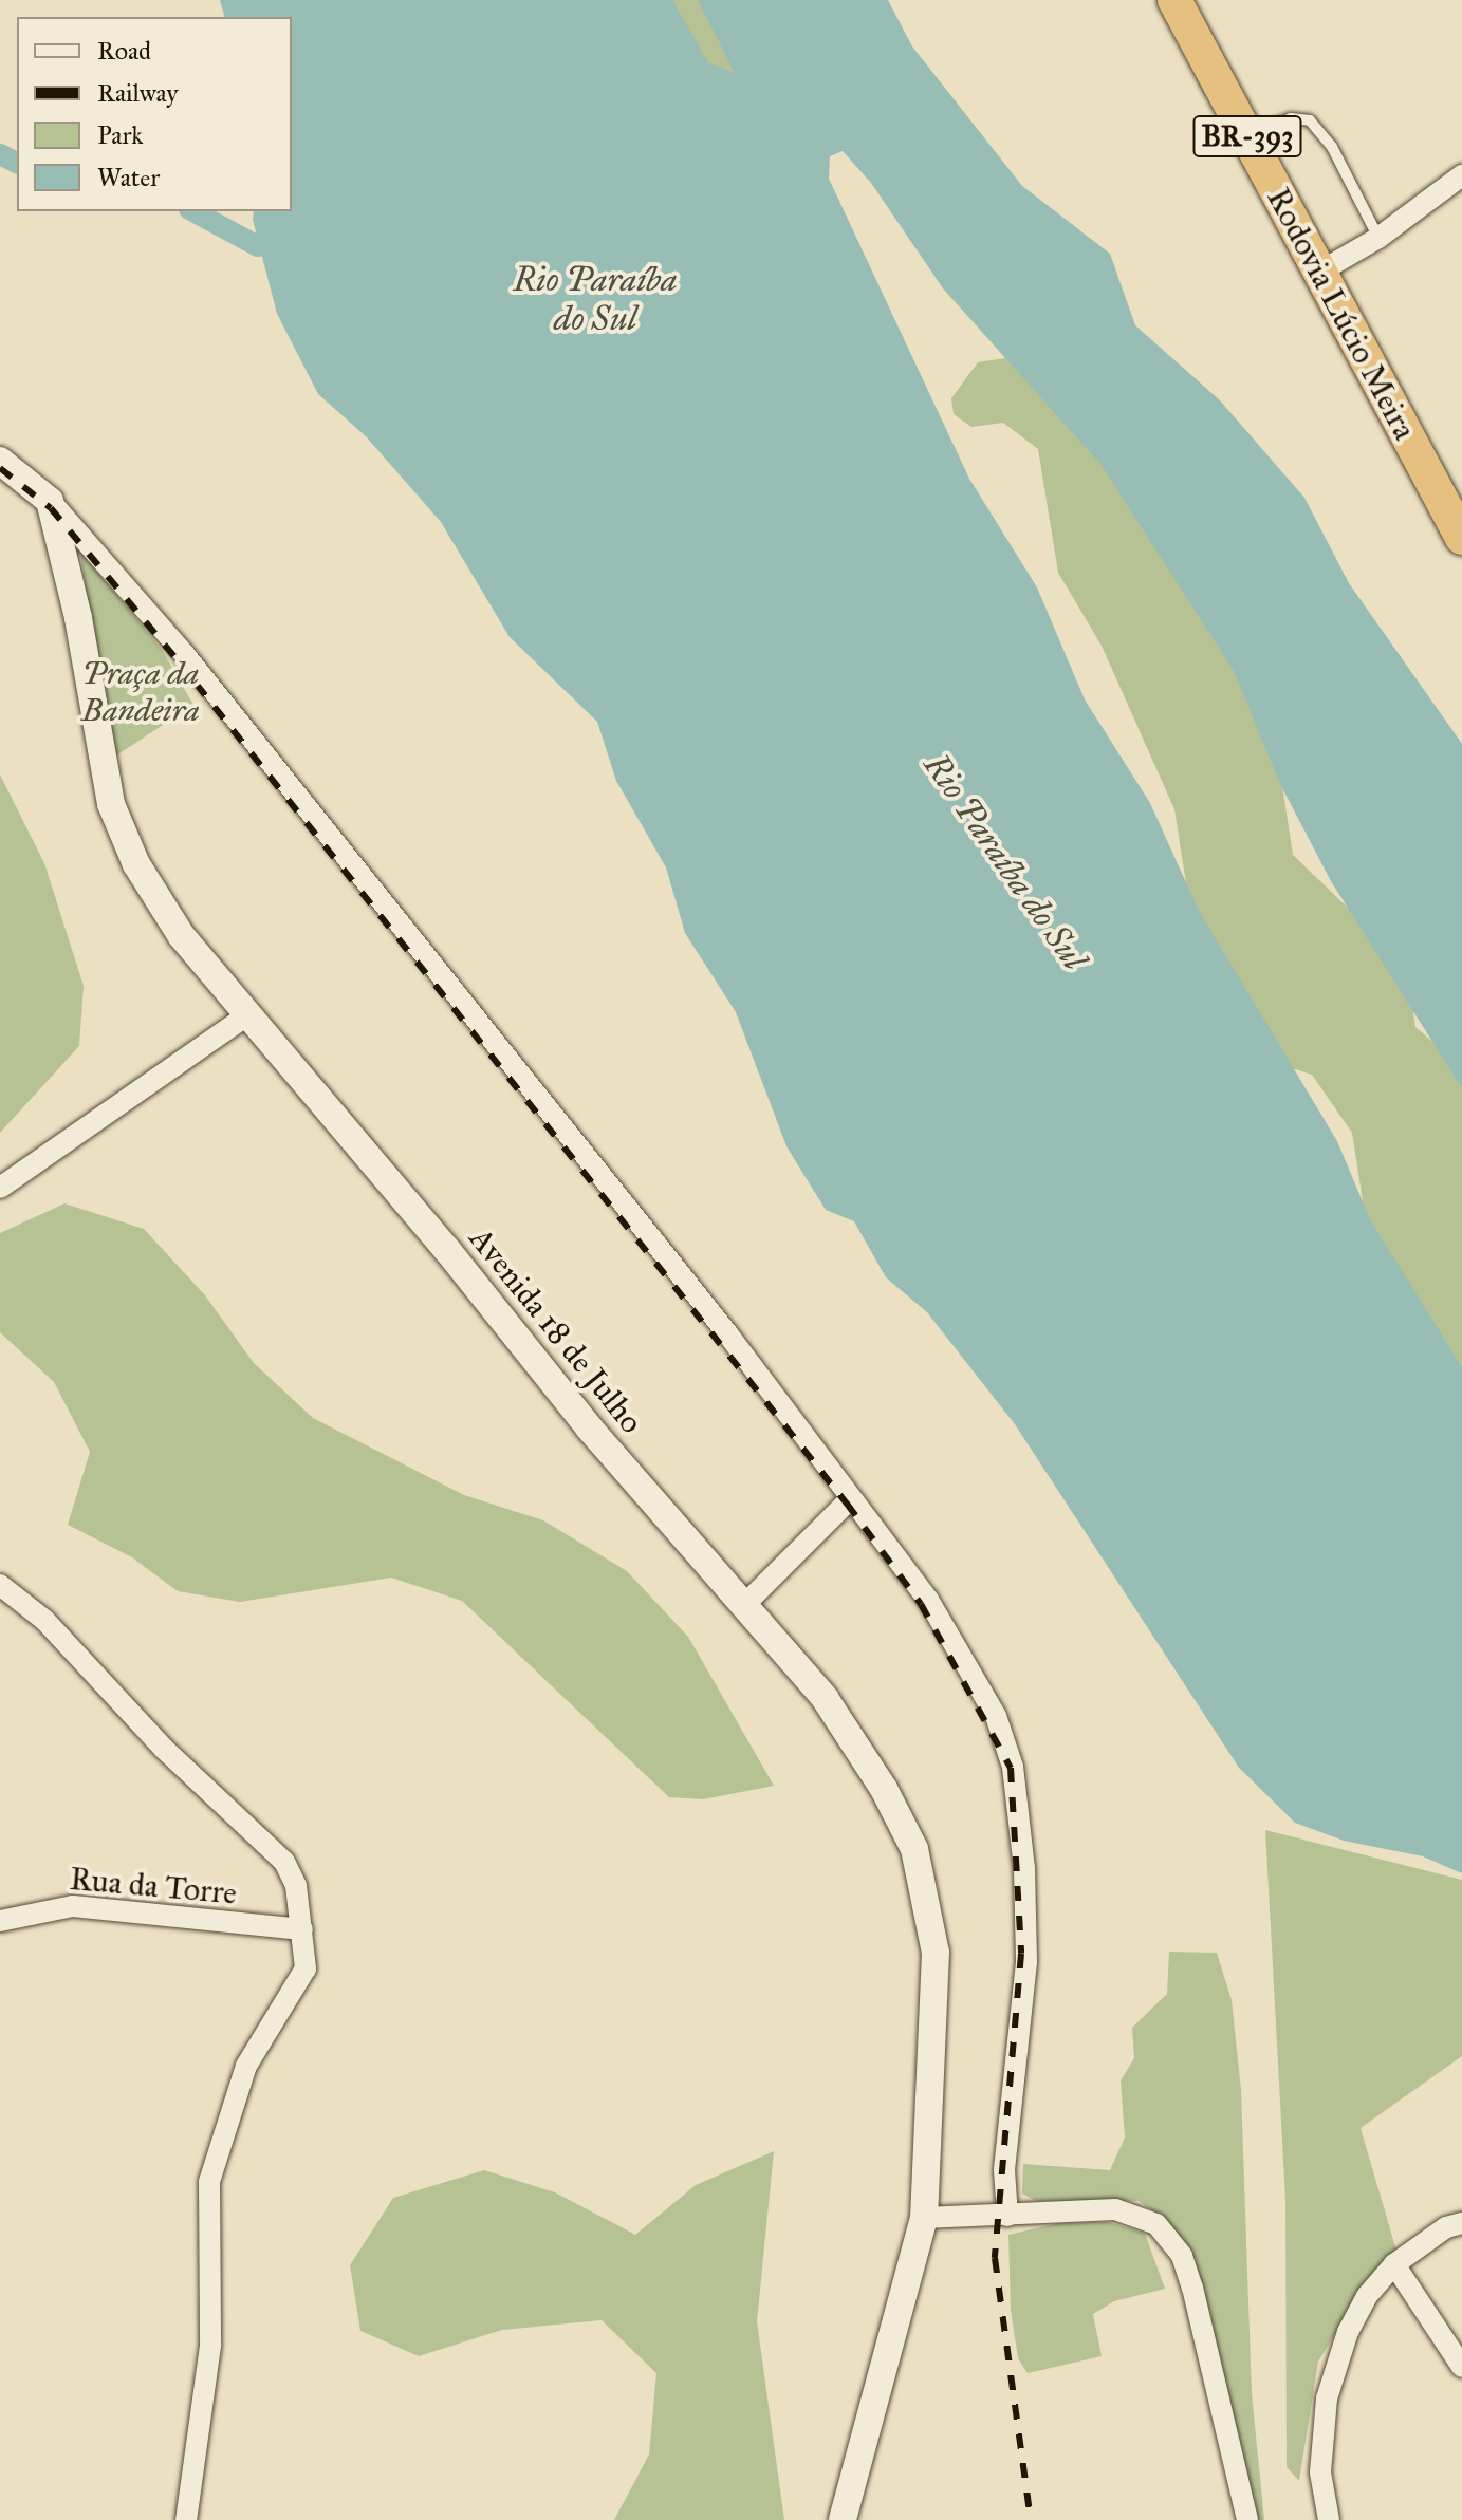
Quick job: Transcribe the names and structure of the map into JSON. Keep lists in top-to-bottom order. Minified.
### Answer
{"streets":{"highway":["BR-393","Rodovia Lúcio Meira"],"main road":["Avenida 18 de Julho"],"street":["Rua da Torre"]},"water":["Rio Paraíba do Sul"],"parks":["Praça da Bandeira"],"legend":["Road","Railway","Park","Water"]}
